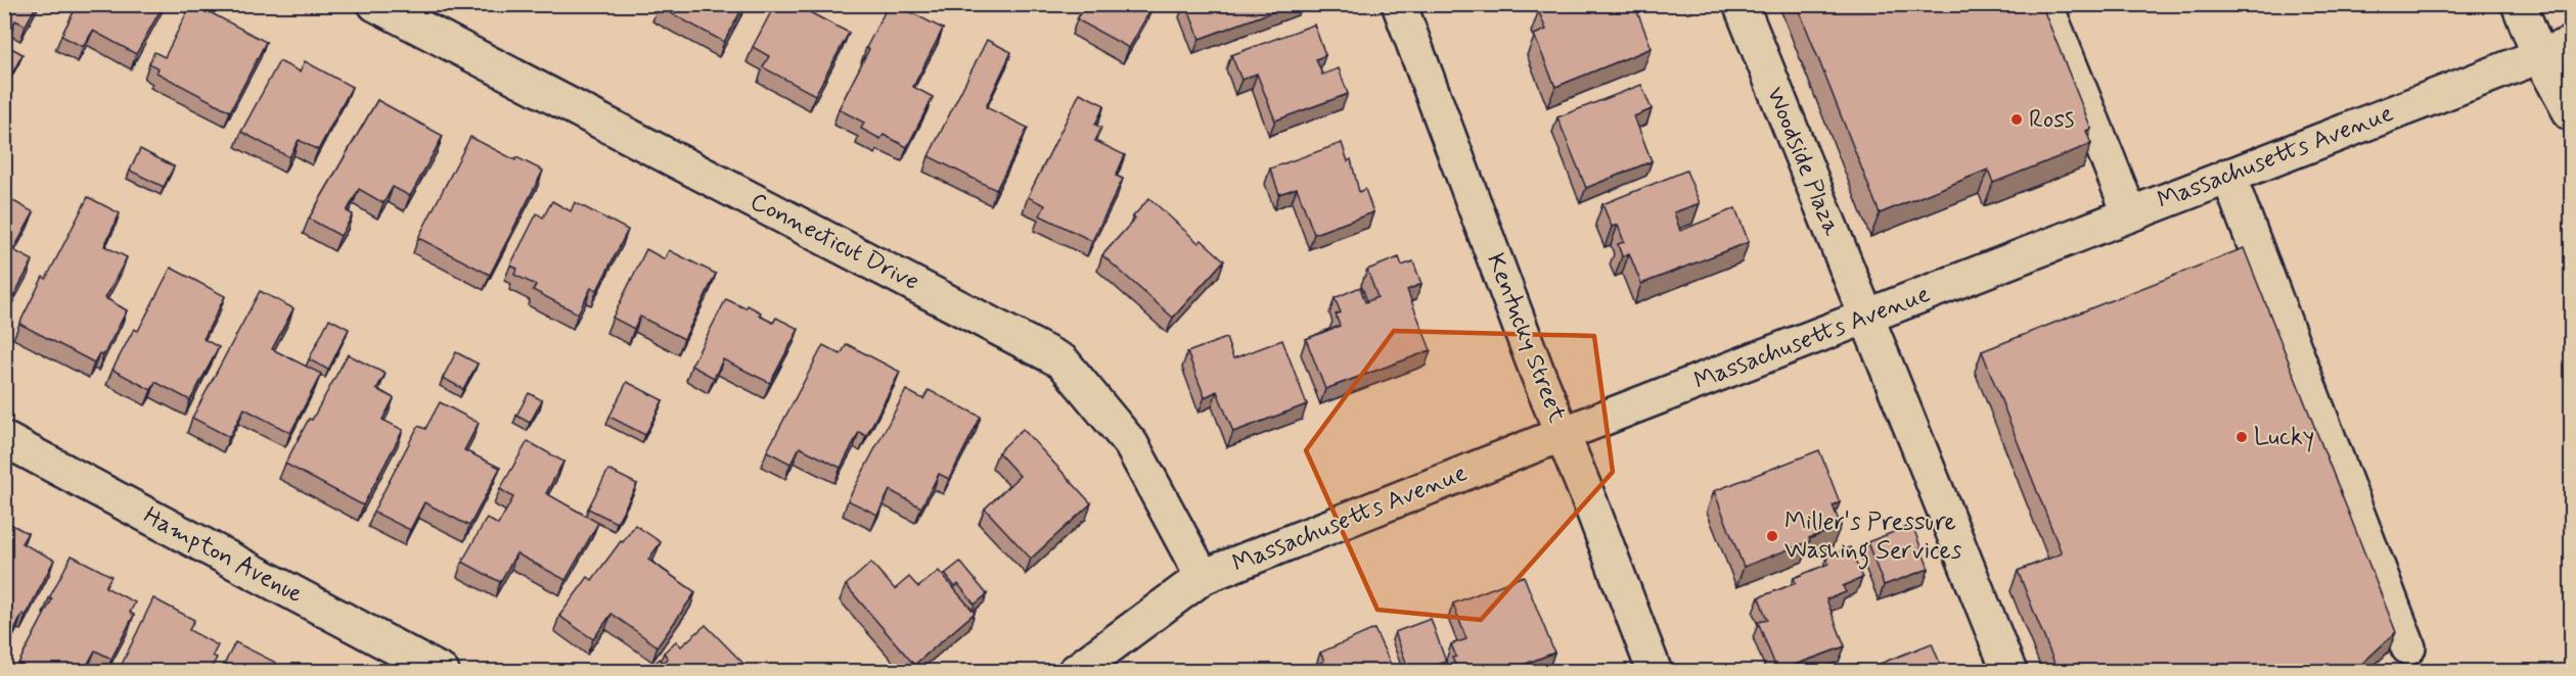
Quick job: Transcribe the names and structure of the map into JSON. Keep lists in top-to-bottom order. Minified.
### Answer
{"streets":{"street":["Massachusetts Avenue","Woodside Plaza","Connecticut Drive","Kentucky Street","Hampton Avenue"]},"crossings":[["Massachusetts Avenue","Woodside Plaza"],["Massachusetts Avenue","Connecticut Drive"],["Massachusetts Avenue","Kentucky Street"]],"places":["Ross","Lucky","Miller's Pressure Washing Services"]}
